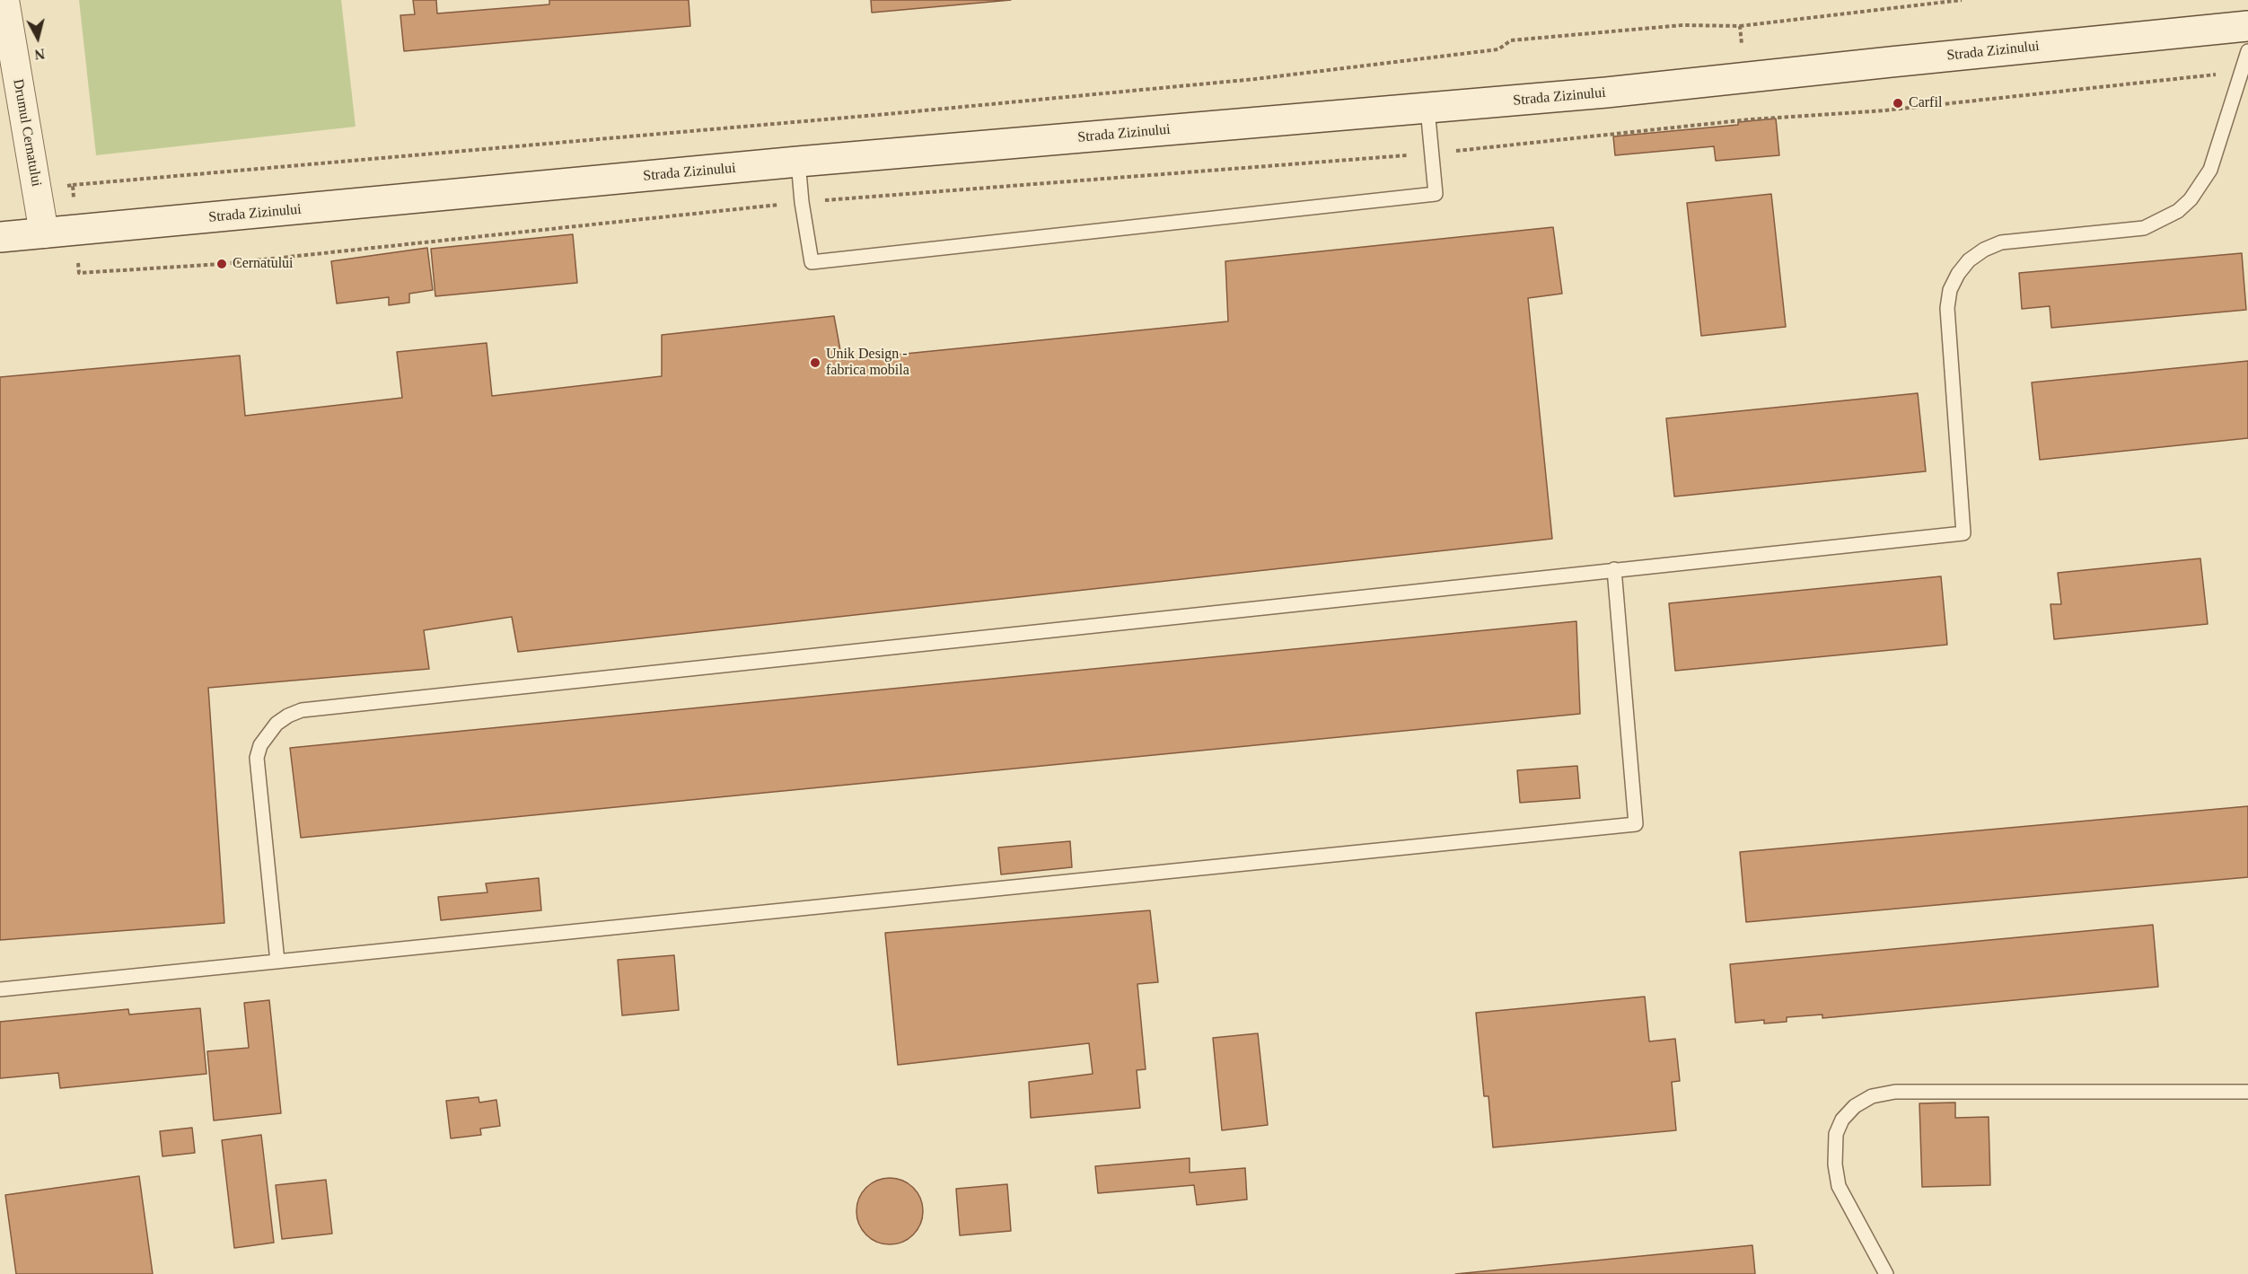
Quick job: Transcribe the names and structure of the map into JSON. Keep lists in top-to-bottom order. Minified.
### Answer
{"streets":{"main road":["Strada Zizinului"],"street":["Drumul Cernatului"]},"crossings":[["Strada Zizinului","Drumul Cernatului"]],"places":["Carfil","Cernatului","Unik Design - fabrica mobila"],"north":"bottom"}
